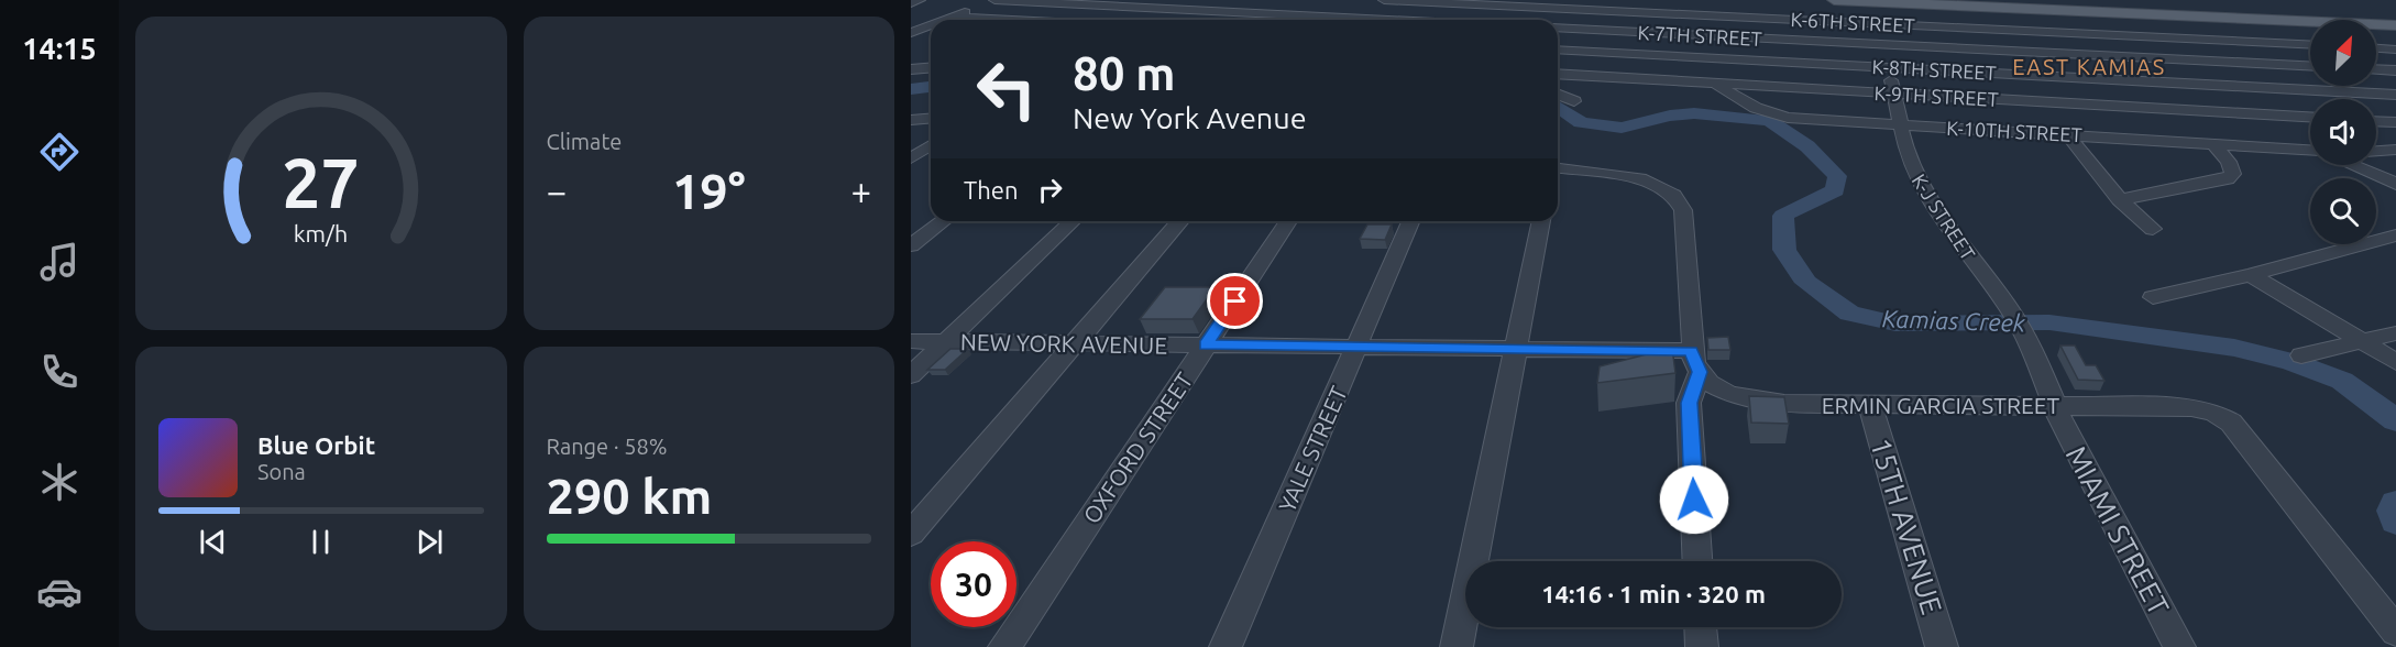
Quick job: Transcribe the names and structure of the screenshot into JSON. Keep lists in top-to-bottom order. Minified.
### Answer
{"streets":{"street":["K-6TH STREET","K-7TH STREET","K-8TH STREET","K-9TH STREET","K-10TH STREET","K-J STREET","NEW YORK AVENUE","ERMIN GARCIA STREET","OXFORD STREET","YALE STREET","15TH AVENUE","MIAMI STREET"]},"crossings":[["K-6TH STREET","K-J STREET"],["K-7TH STREET","K-J STREET"],["K-8TH STREET","K-J STREET"],["K-9TH STREET","K-10TH STREET"],["K-9TH STREET","K-J STREET"],["K-10TH STREET","K-J STREET"],["K-J STREET","MIAMI STREET"],["NEW YORK AVENUE","ERMIN GARCIA STREET"],["NEW YORK AVENUE","OXFORD STREET"],["NEW YORK AVENUE","YALE STREET"],["ERMIN GARCIA STREET","15TH AVENUE"],["ERMIN GARCIA STREET","MIAMI STREET"]],"districts":["EAST KAMIAS"],"water":["Kamias Creek"],"north":"top right","page":{"tabs":"14:15","tile":["Climate",["Range · 58%","290 km"]],"turn":["80 m","New York Avenue"],"then":"Then","heat":["−","19°","+"],"song":["Blue Orbit","Sona"],"limit":"30","trip":"14:16 · 1 min · 320 m","gauge":["27","km/h"]}}
